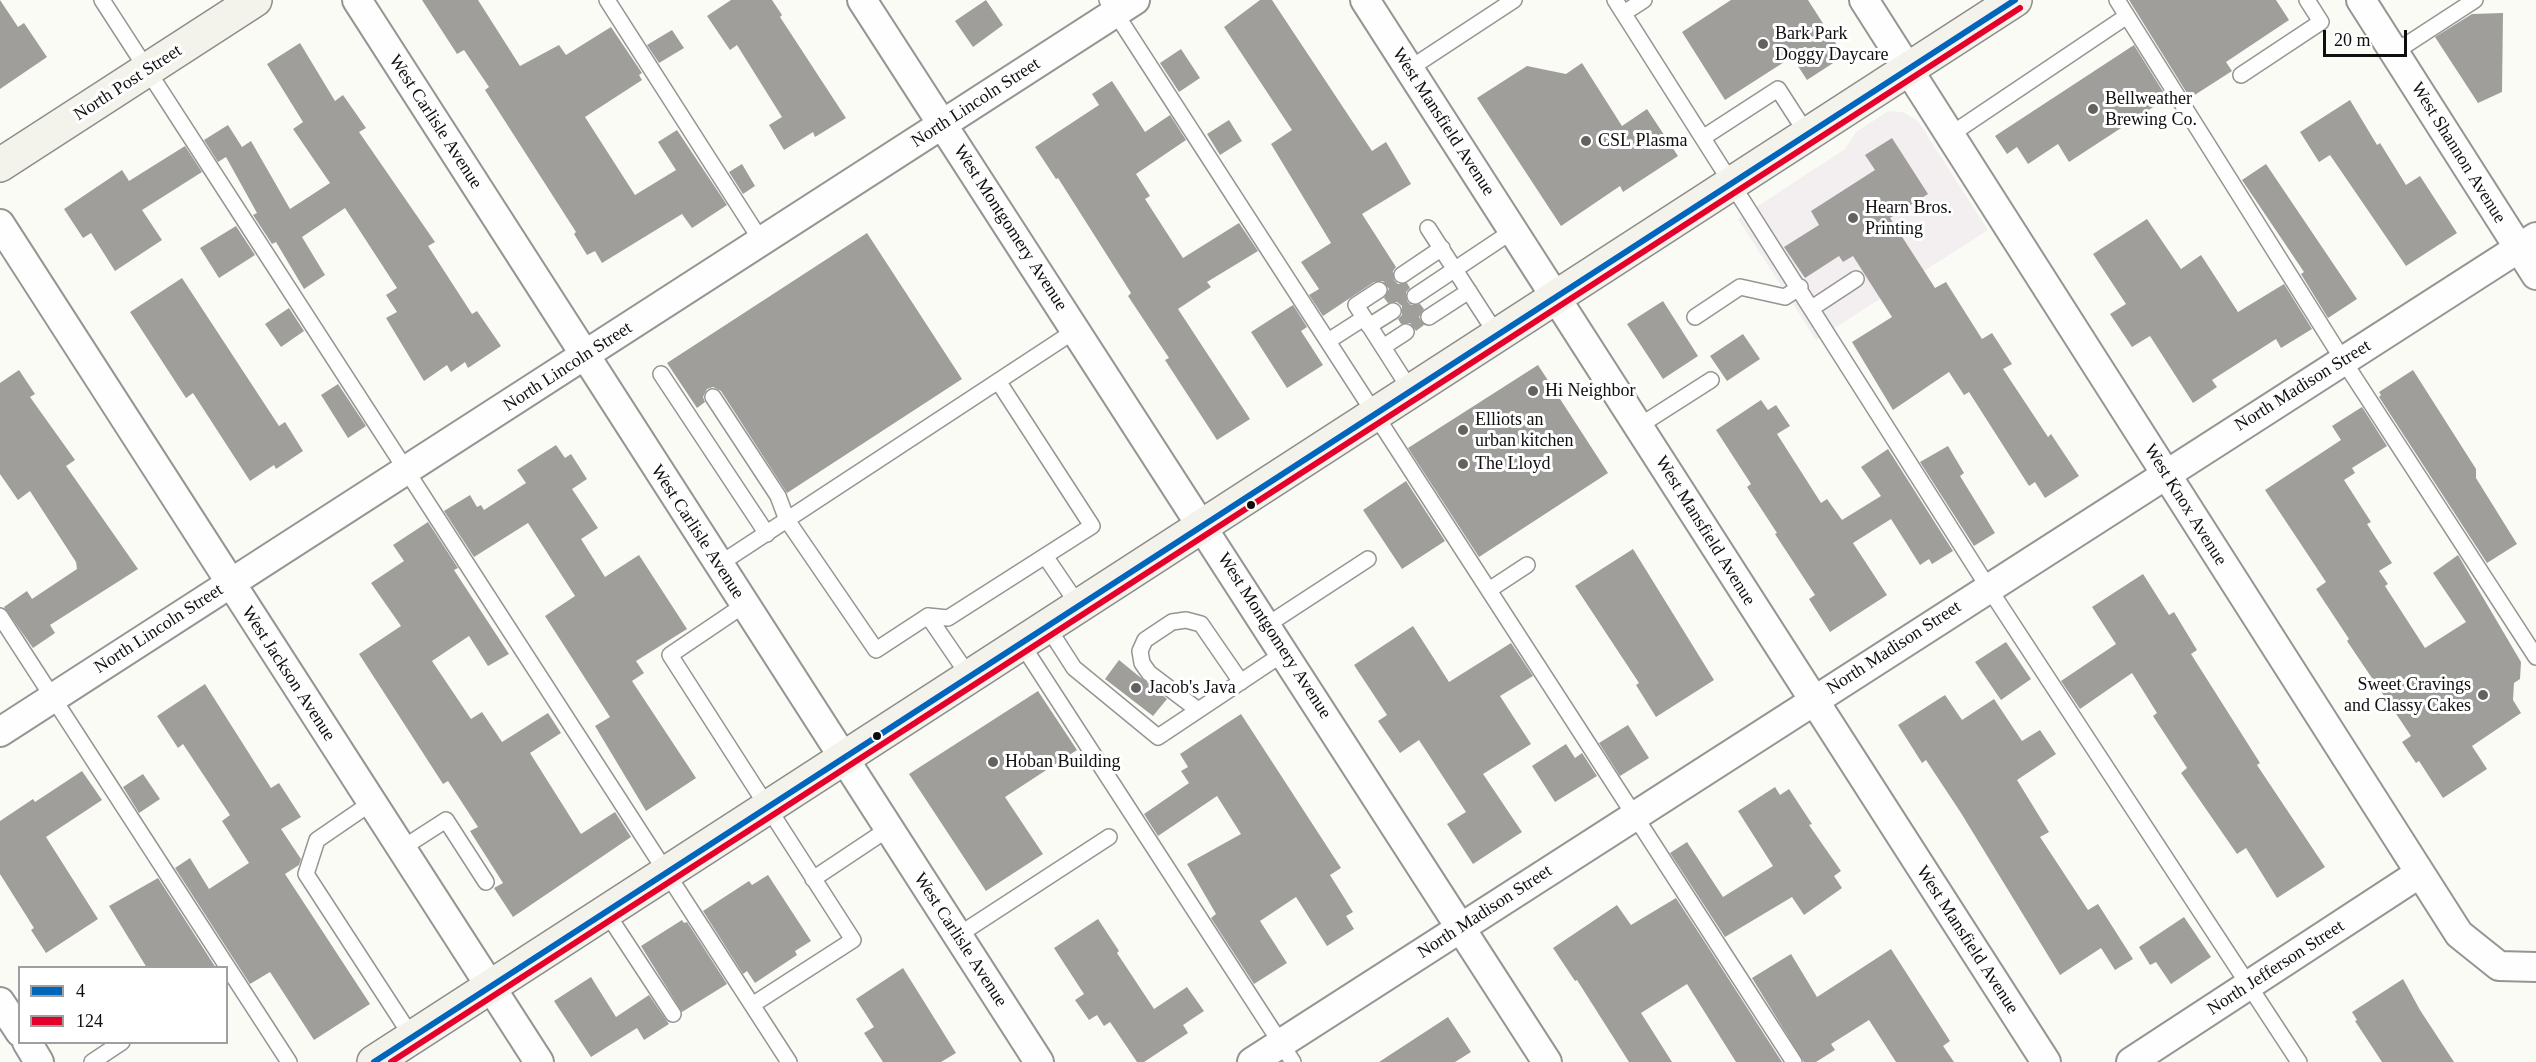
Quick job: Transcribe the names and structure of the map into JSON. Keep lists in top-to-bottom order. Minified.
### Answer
{"streets":{"main road":["North Post Street"],"street":["North Lincoln Street","West Carlisle Avenue","West Mansfield Avenue","West Shannon Avenue","West Montgomery Avenue","North Madison Street","West Knox Avenue","West Jackson Avenue","North Jefferson Street"]},"crossings":[["North Lincoln Street","West Carlisle Avenue"],["North Lincoln Street","West Montgomery Avenue"],["North Lincoln Street","West Jackson Avenue"],["West Mansfield Avenue","North Madison Street"],["West Shannon Avenue","North Madison Street"],["West Montgomery Avenue","North Madison Street"],["North Madison Street","West Knox Avenue"],["West Knox Avenue","North Jefferson Street"]],"places":["Bark Park Doggy Daycare","Bellweather Brewing Co.","CSL Plasma","Hearn Bros. Printing","Hi Neighbor","Elliots an urban kitchen","The Lloyd","Jacob's Java","Sweet Cravings and Classy Cakes","Hoban Building"],"lines":["transit line 4","transit line 124"],"legend":["4","124"],"scale_bar":"20 m"}
